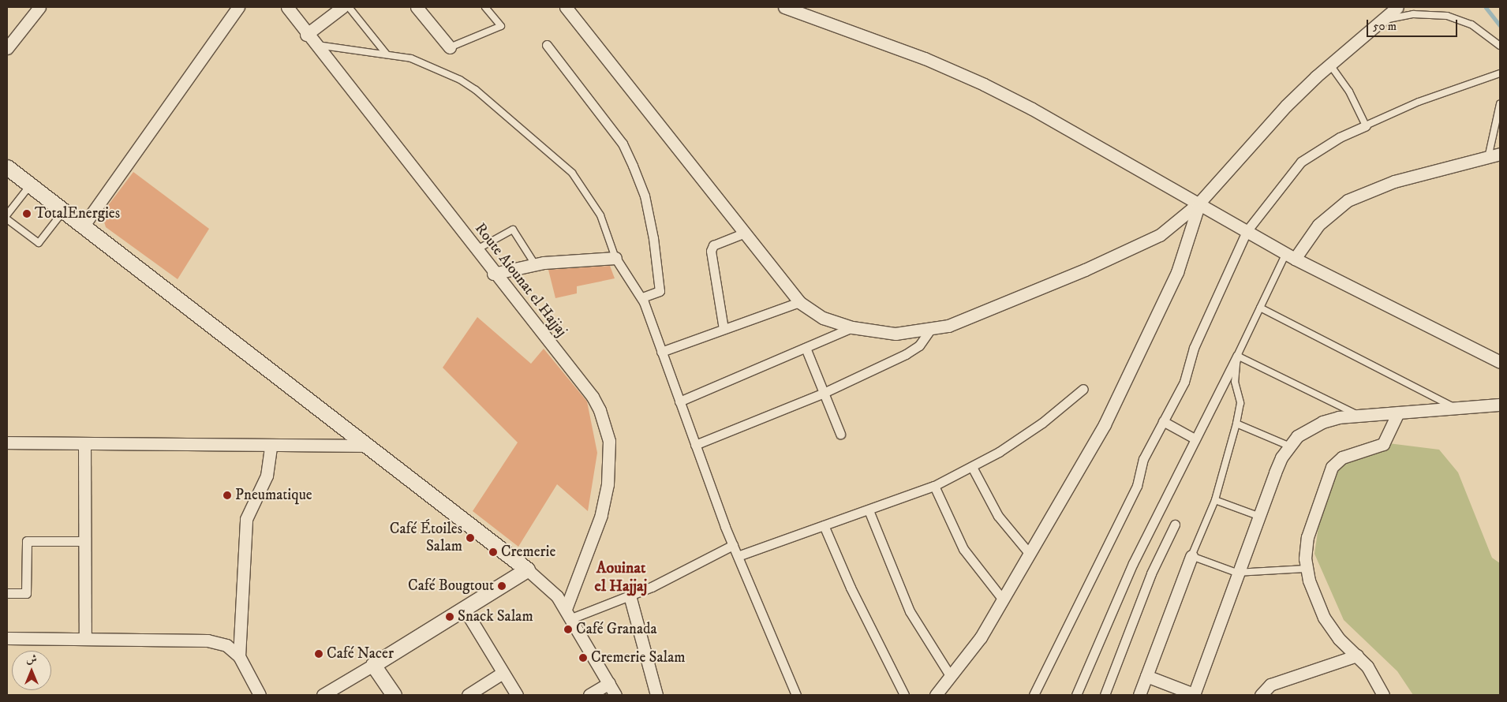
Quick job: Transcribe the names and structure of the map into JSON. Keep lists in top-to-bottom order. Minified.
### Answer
{"streets":{"street":["Route Aiounat el Hajjaj"]},"districts":["Aouinat el Hajjaj"],"places":["TotalEnergies","Pneumatique","Café Étoiles Salam","Cremerie","Café Bougtout","Snack Salam","Café Granada","Café Nacer","Cremerie Salam"],"scale_bar":"50 m","north":"top"}
